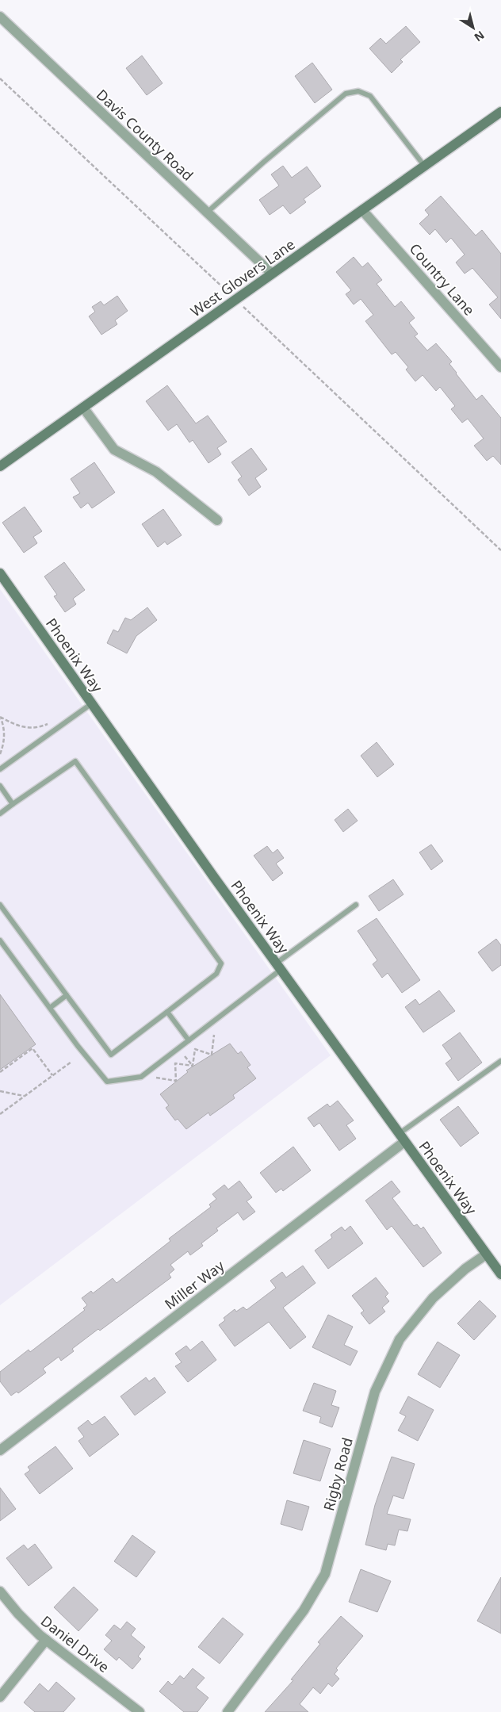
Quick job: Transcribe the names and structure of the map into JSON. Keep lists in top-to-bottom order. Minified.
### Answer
{"streets":{"street":["Davis County Road","West Glovers Lane","Country Lane","Phoenix Way","Miller Way","Rigby Road","Daniel Drive"]},"crossings":[["Davis County Road","West Glovers Lane"],["West Glovers Lane","Country Lane"],["Phoenix Way","Miller Way"],["Phoenix Way","Rigby Road"]],"north":"bottom right"}
